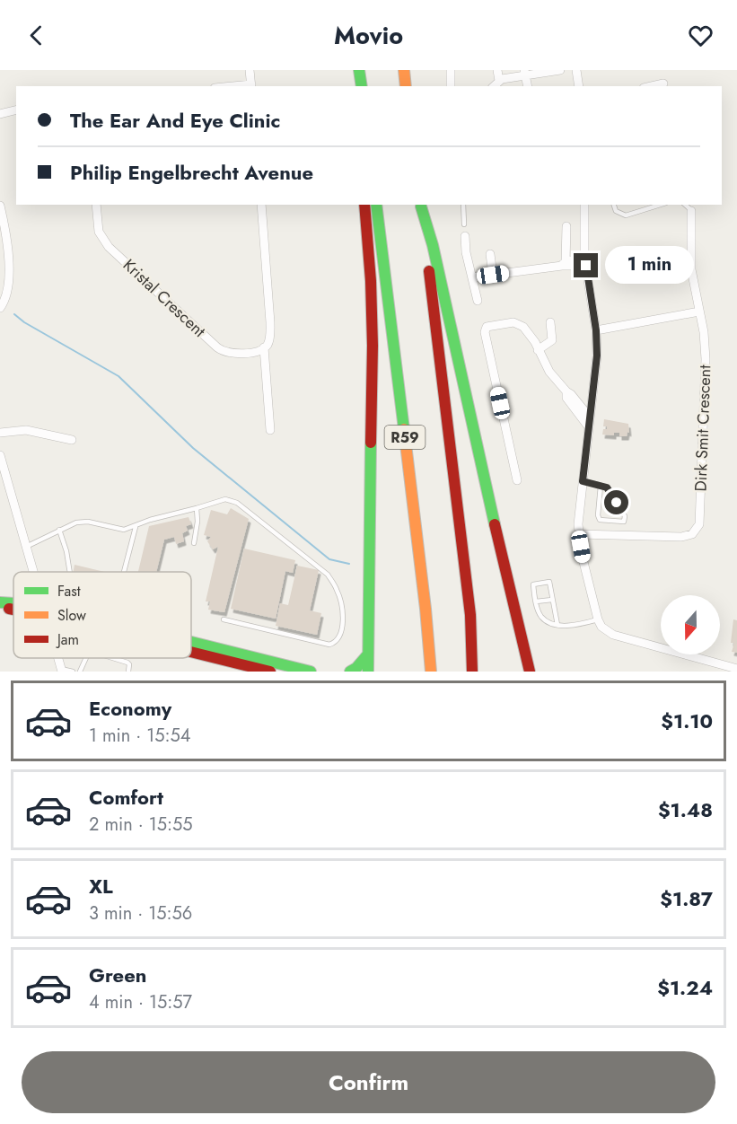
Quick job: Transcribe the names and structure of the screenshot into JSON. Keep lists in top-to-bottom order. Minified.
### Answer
{"streets":{"main road":["R59"],"street":["Kristal Crescent","Dirk Smit Crescent"]},"legend":["Fast","Slow","Jam"],"north":"bottom","page":{"header":"Movio","banner":["The Ear And Eye Clinic","Philip Engelbrecht Avenue"],"bubble":"1 min","list":[{"name":"Economy","note":"1 min · 15:54","value":"$1.10"},{"name":"Comfort","note":"2 min · 15:55","value":"$1.48"},{"name":"XL","note":"3 min · 15:56","value":"$1.87"},{"name":"Green","note":"4 min · 15:57","value":"$1.24"}],"buttons":"Confirm"}}
